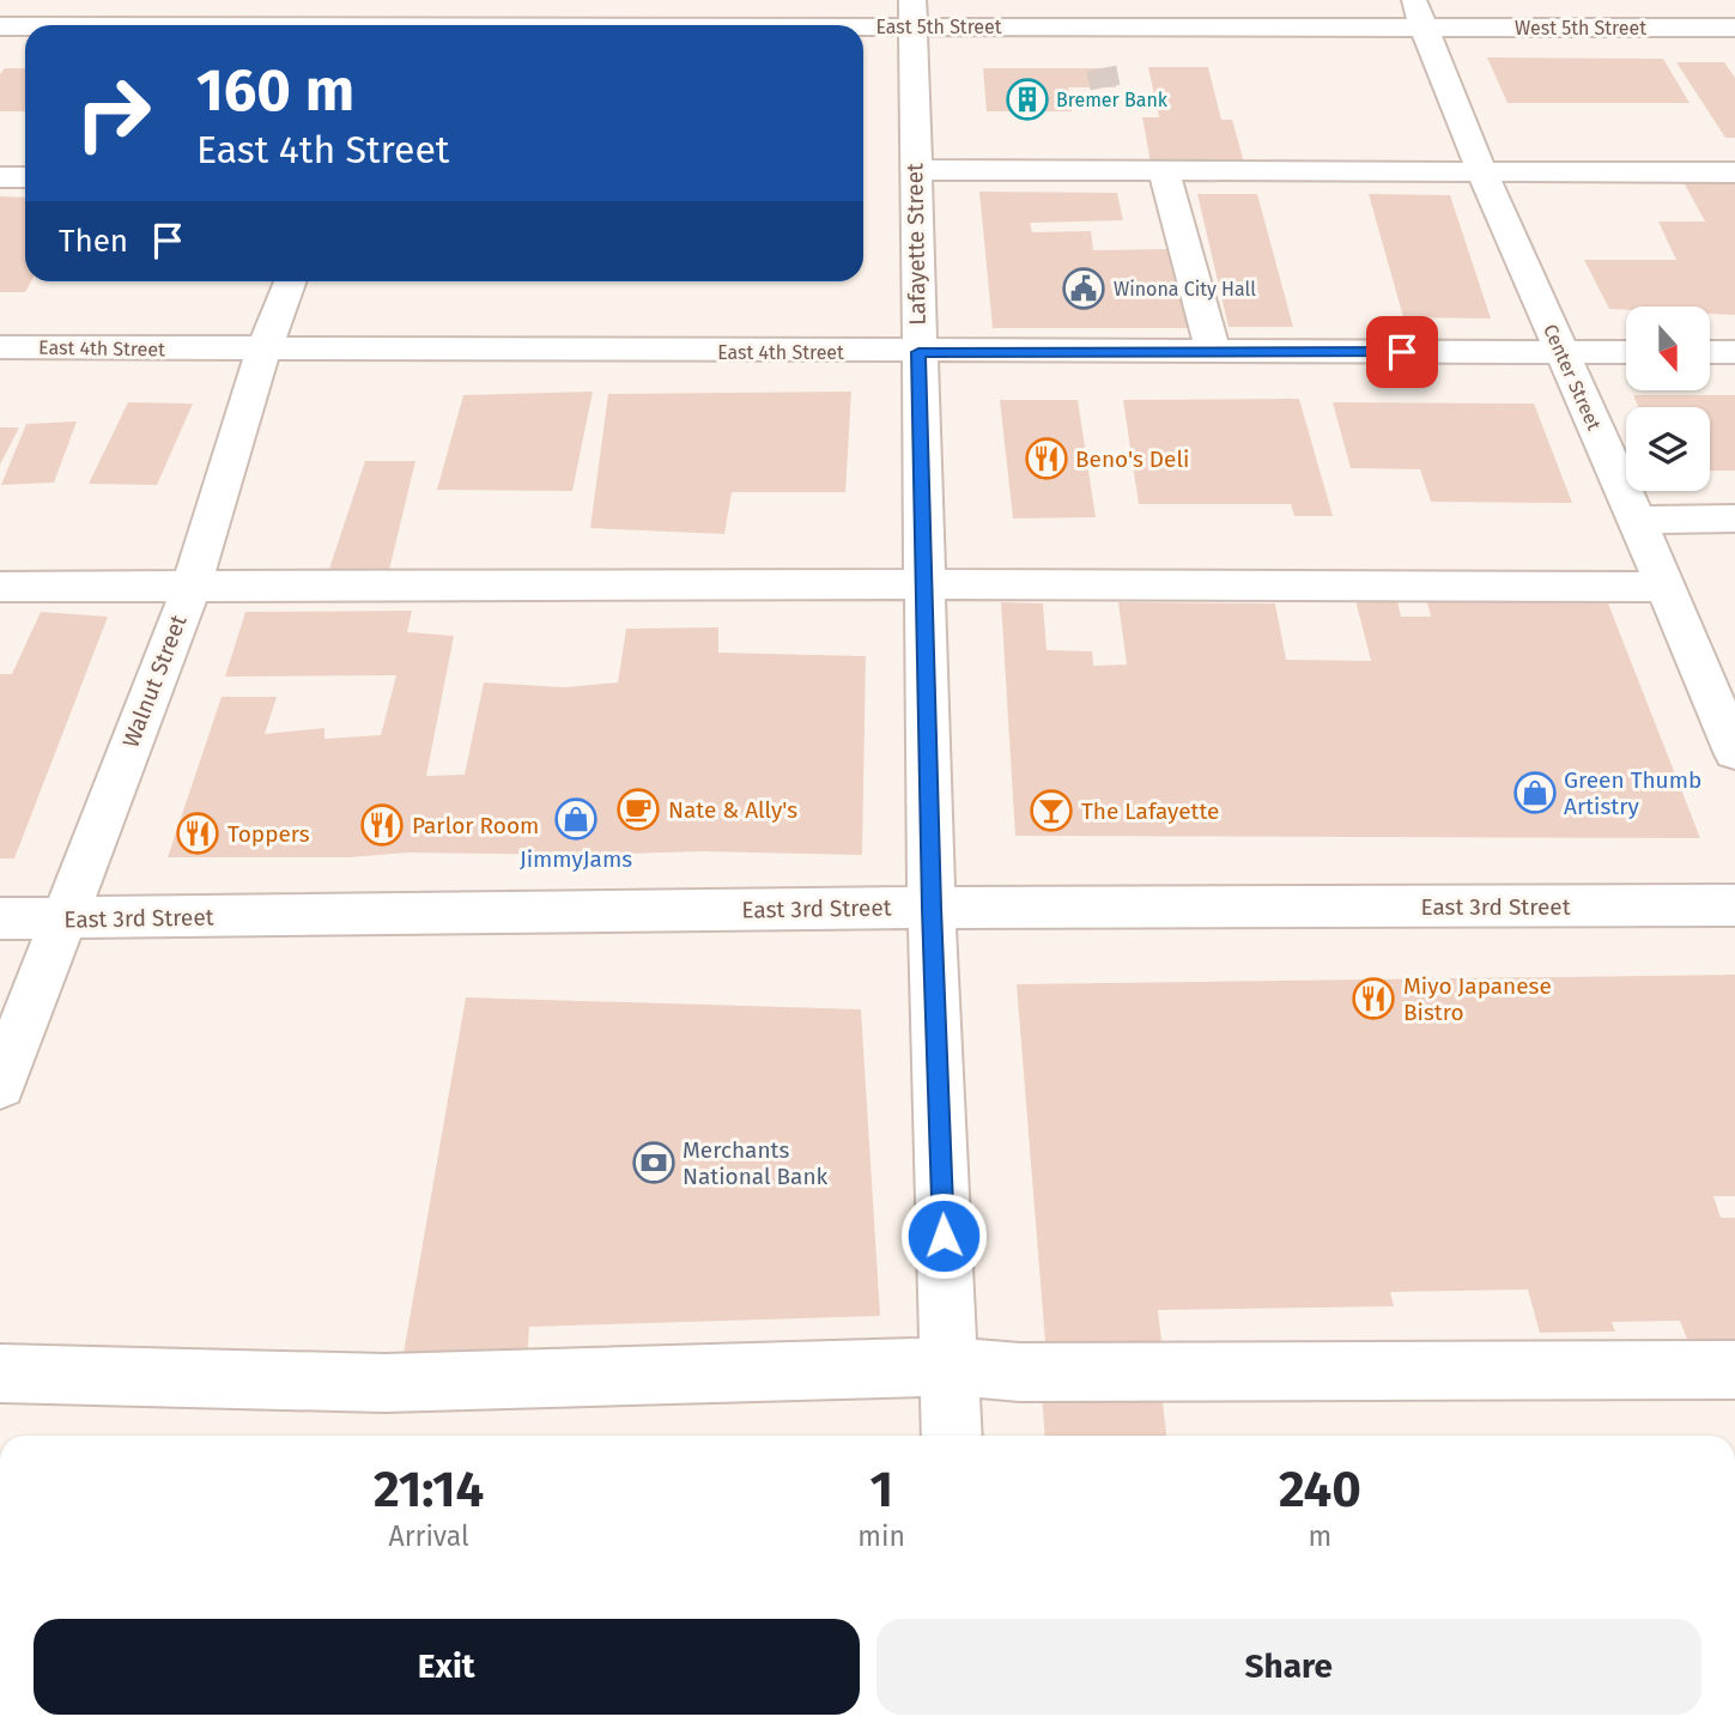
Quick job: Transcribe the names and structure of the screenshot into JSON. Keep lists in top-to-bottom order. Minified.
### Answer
{"streets":{"street":["East 5th Street","West 5th Street","Lafayette Street","East 4th Street","Center Street","Walnut Street","East 3rd Street"]},"crossings":[["East 5th Street","West 5th Street"],["East 5th Street","Lafayette Street"],["East 5th Street","Center Street"],["West 5th Street","Center Street"],["Lafayette Street","East 4th Street"],["Lafayette Street","East 3rd Street"],["East 4th Street","Center Street"],["East 4th Street","Walnut Street"],["Walnut Street","East 3rd Street"]],"places":{"building":["Bremer Bank"],"public building":["Winona City Hall"],"restaurant":["Beno's Deli","Parlor Room","Toppers","Miyo Japanese Bistro"],"shop":["Green Thumb Artistry","JimmyJams"],"cafe":["Nate & Ally's"],"bar":["The Lafayette"],"bank":["Merchants National Bank"]},"north":"bottom","page":{"turn":["160 m","East 4th Street"],"then":"Then","eta":["21:14","Arrival","1","min","240","m"],"buttons":["Exit","Share"]}}
